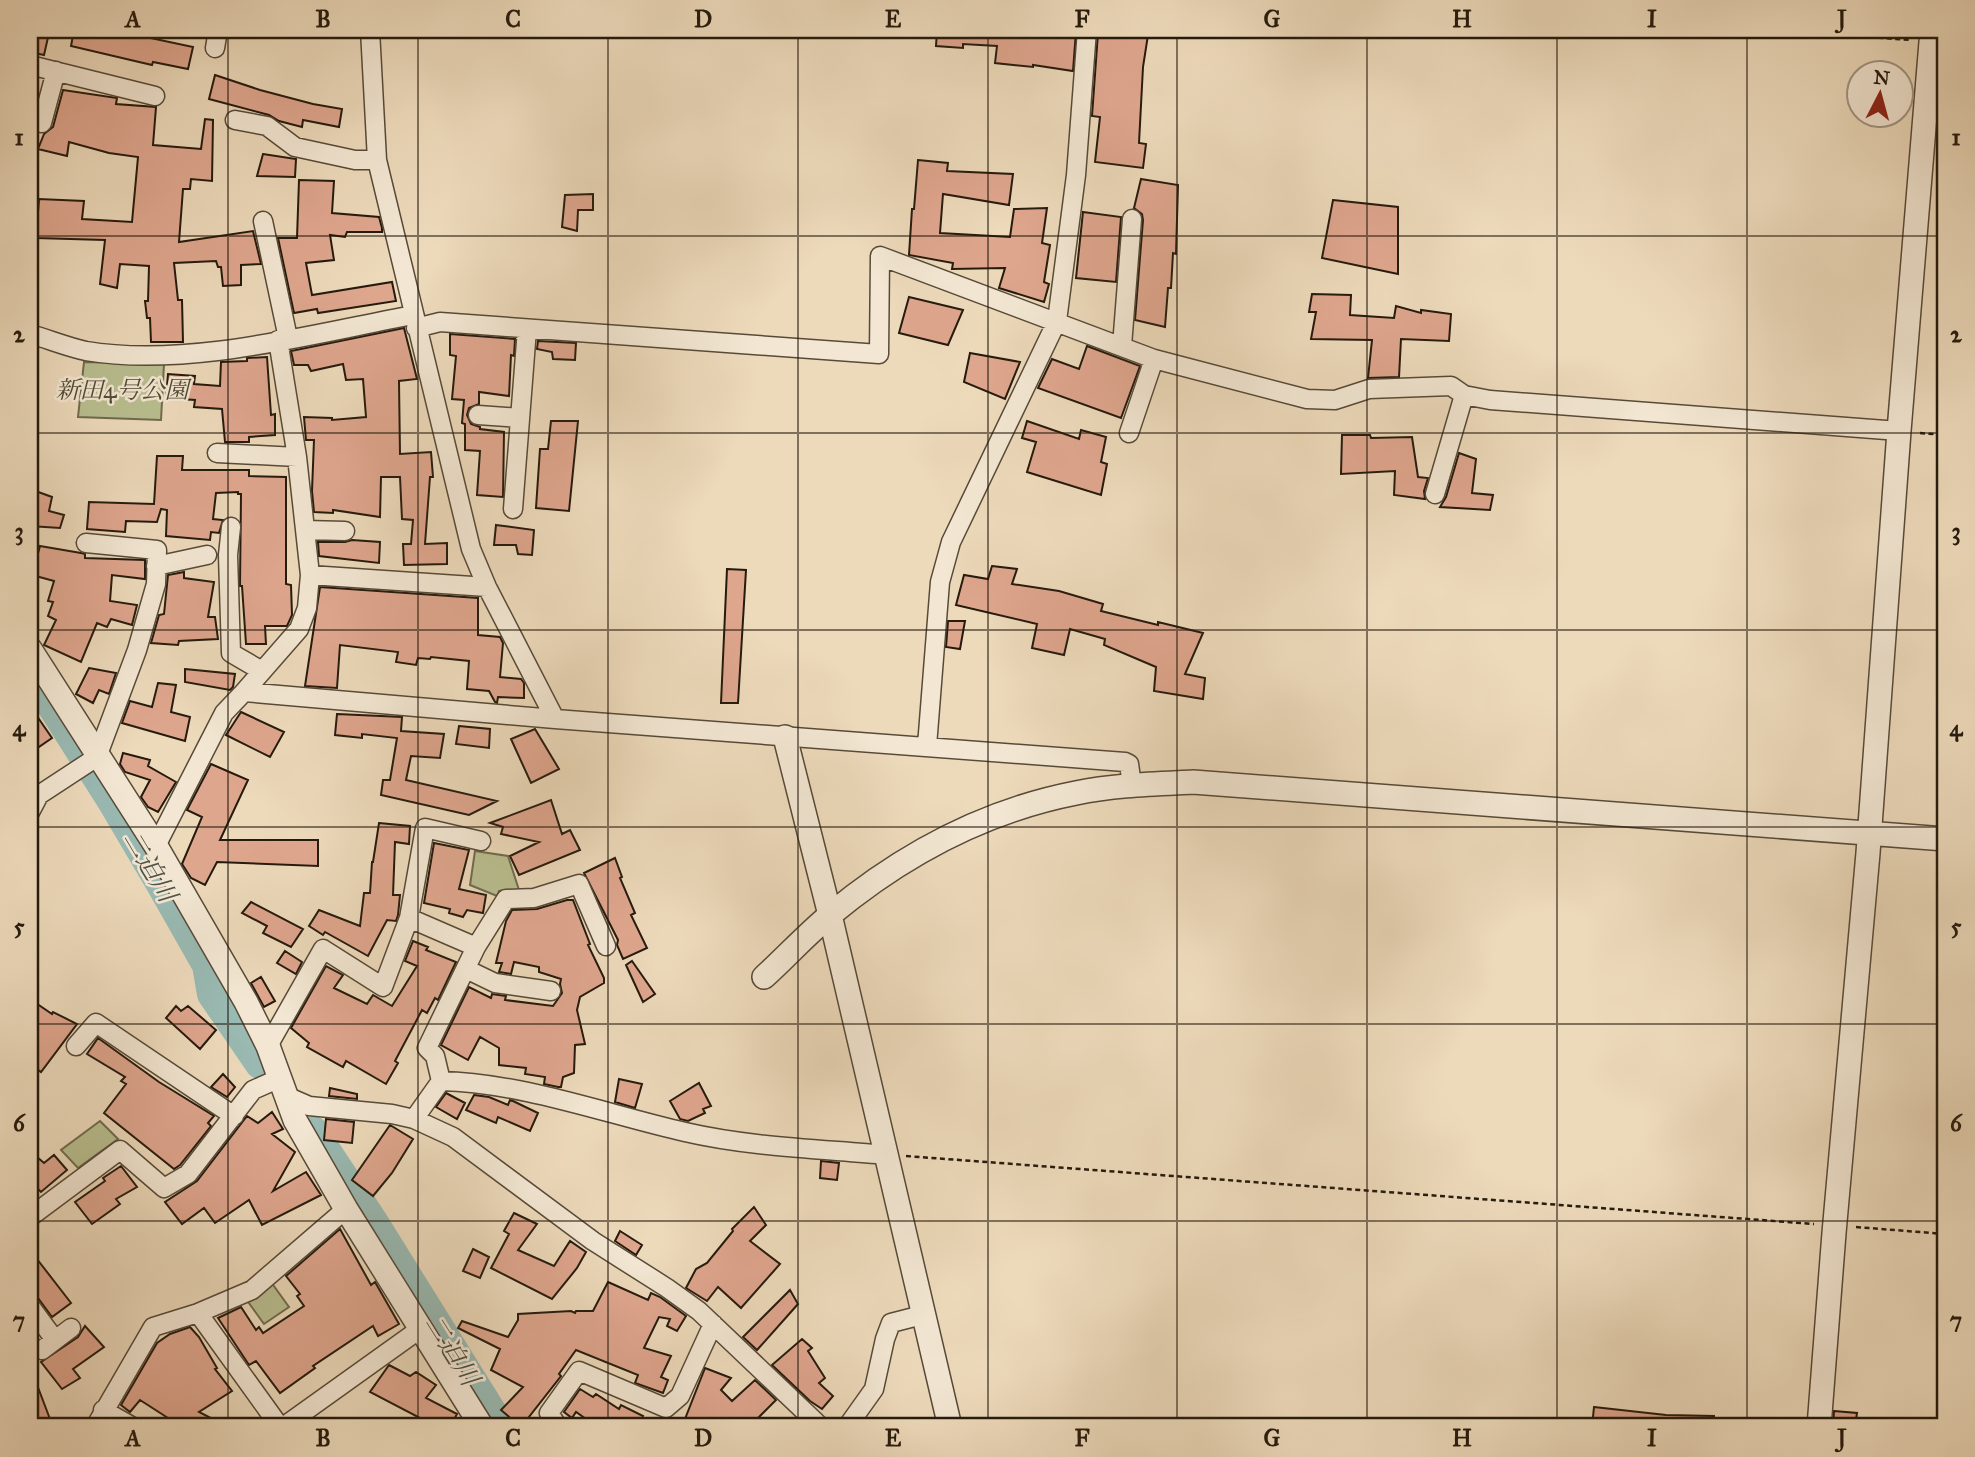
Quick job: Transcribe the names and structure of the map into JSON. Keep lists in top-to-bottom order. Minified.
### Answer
{"water":["二迫川"],"parks":["新田4号公園"],"north":"top","grid":{"columns":["A","B","C","D","E","F","G","H","I","J"],"rows":["1","2","3","4","5","6","7"]}}
